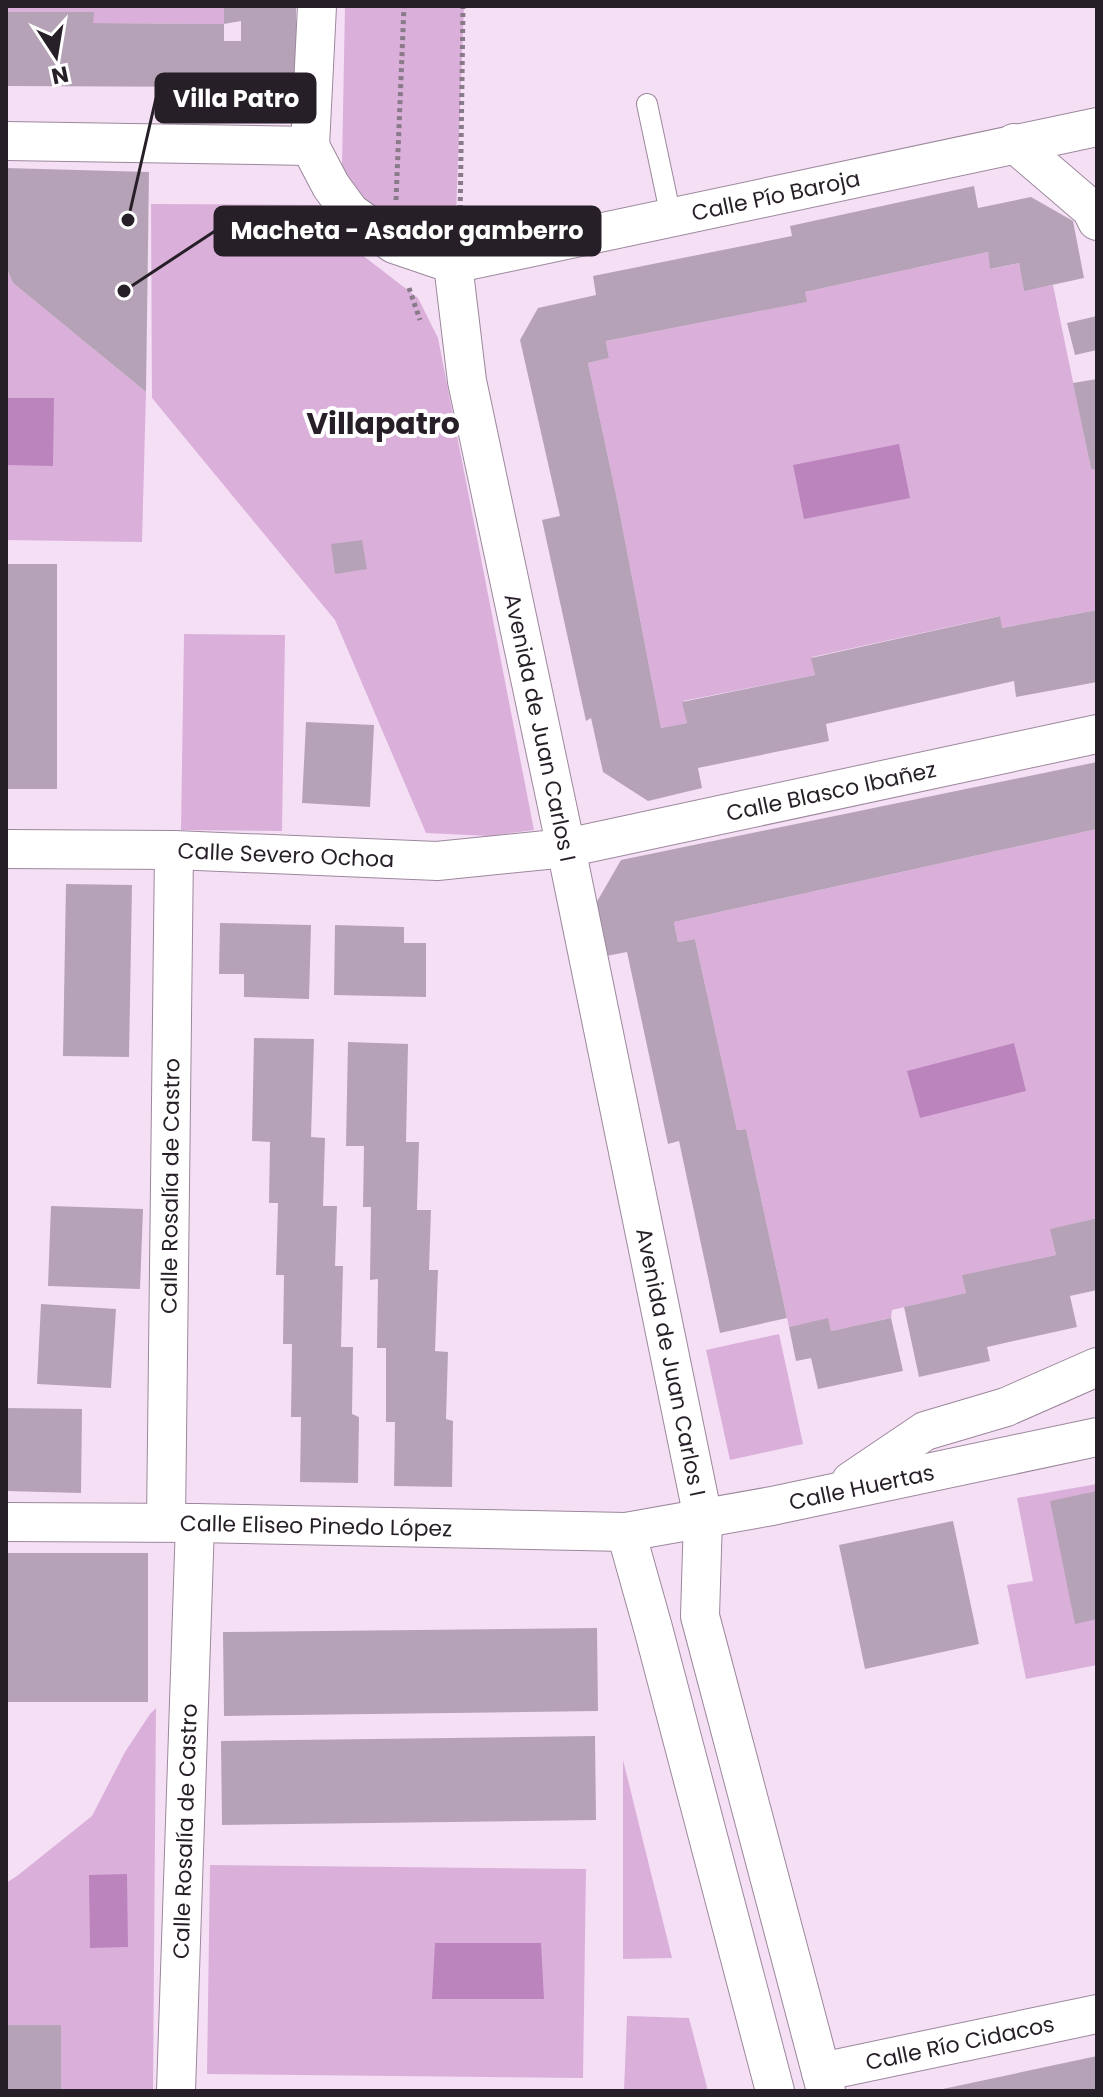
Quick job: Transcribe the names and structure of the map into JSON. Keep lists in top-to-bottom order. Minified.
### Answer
{"streets":{"street":["Calle Pío Baroja","Avenida de Juan Carlos I","Calle Blasco Ibañez","Calle Severo Ochoa","Calle Rosalía de Castro","Calle Huertas","Calle Eliseo Pinedo López","Calle Río Cidacos"]},"crossings":[["Calle Pío Baroja","Avenida de Juan Carlos I"],["Avenida de Juan Carlos I","Calle Blasco Ibañez"],["Avenida de Juan Carlos I","Calle Severo Ochoa"],["Avenida de Juan Carlos I","Calle Huertas"],["Avenida de Juan Carlos I","Calle Río Cidacos"],["Calle Blasco Ibañez","Calle Severo Ochoa"],["Calle Severo Ochoa","Calle Rosalía de Castro"],["Calle Rosalía de Castro","Calle Eliseo Pinedo López"],["Calle Huertas","Calle Eliseo Pinedo López"]],"districts":["Villapatro"],"places":["Villa Patro","Macheta - Asador gamberro"],"north":"bottom"}
